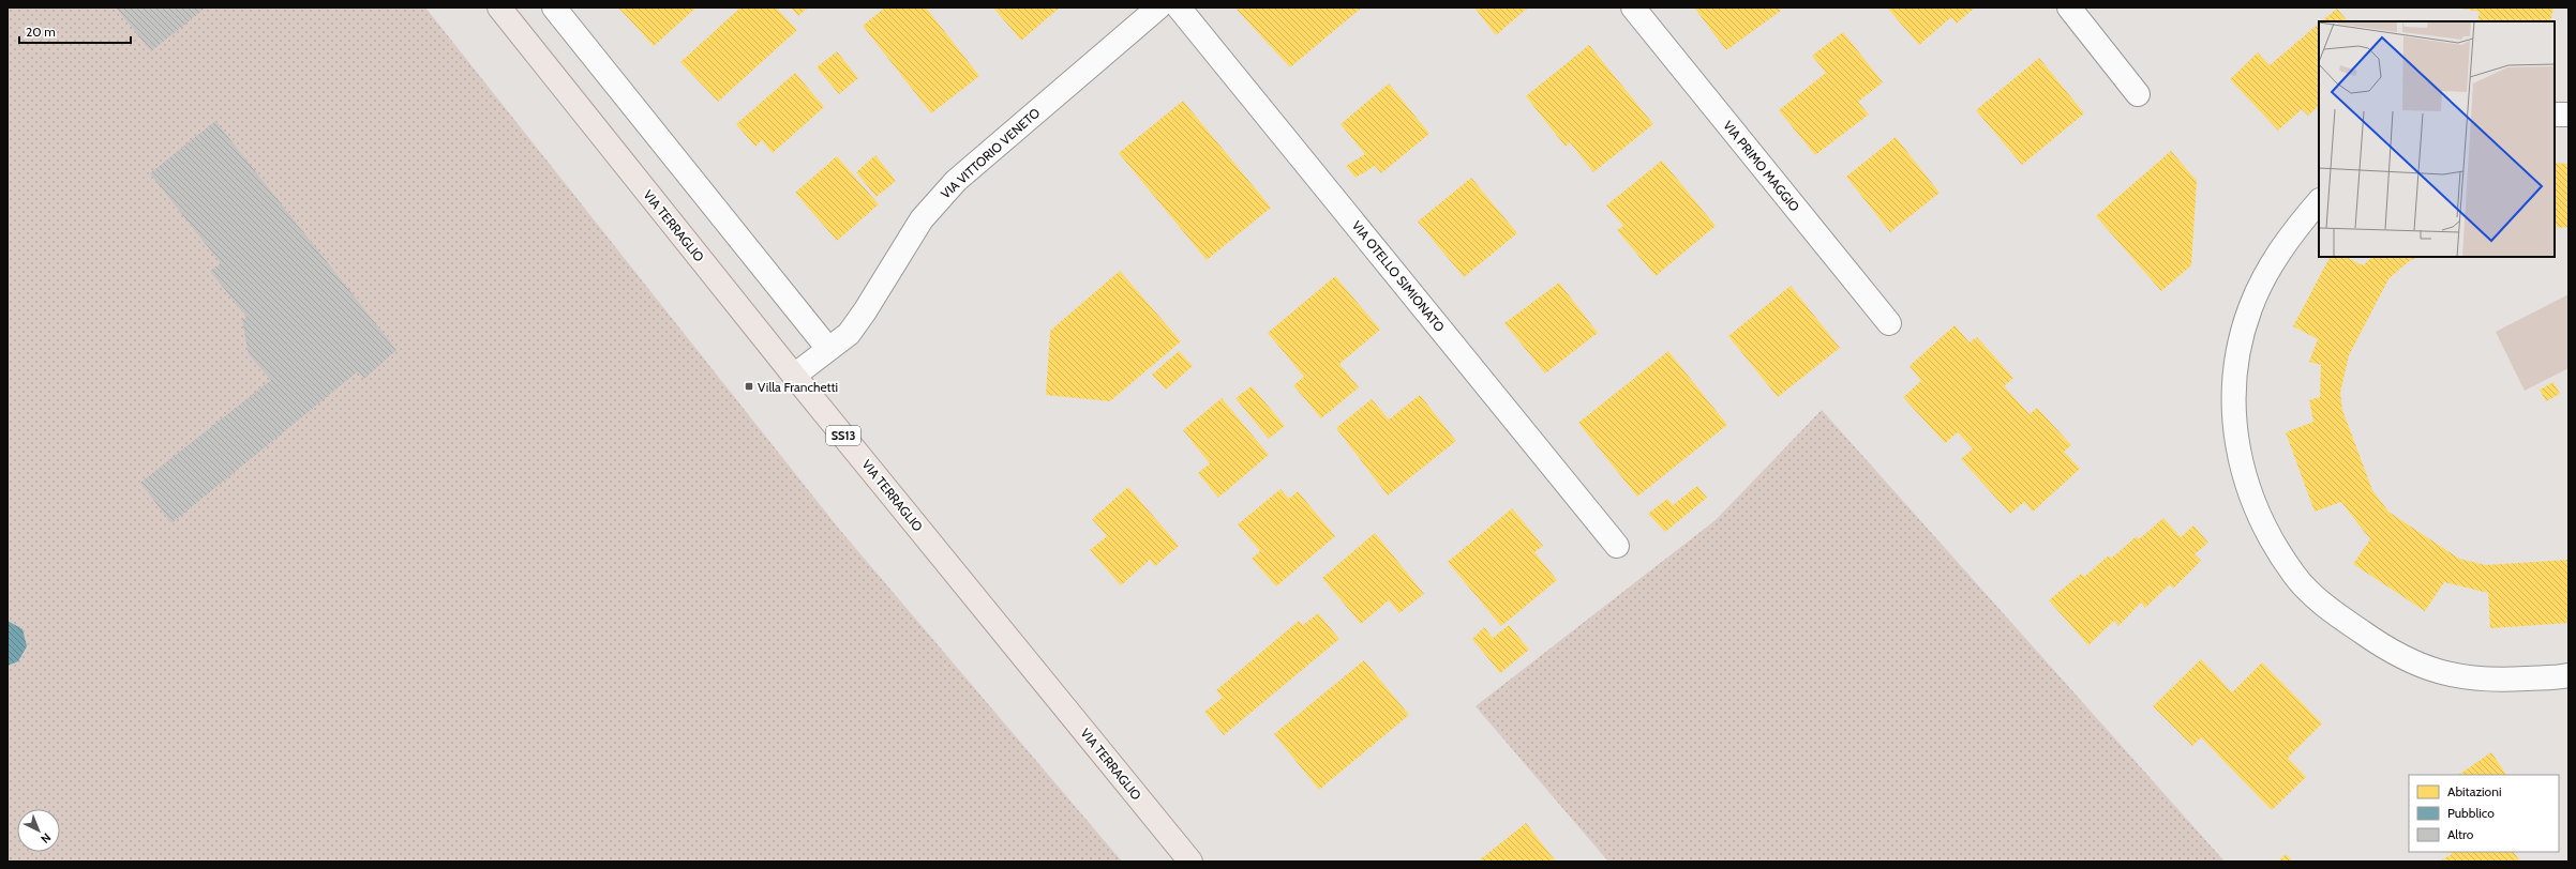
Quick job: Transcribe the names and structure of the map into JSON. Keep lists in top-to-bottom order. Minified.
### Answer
{"streets":{"main road":["VIA TERRAGLIO","SS13"],"street":["VIA VITTORIO VENETO","VIA PRIMO MAGGIO","VIA OTELLO SIMIONATO"]},"crossings":[["VIA VITTORIO VENETO","VIA TERRAGLIO"]],"places":{"transit":["Villa Franchetti"]},"legend":["Abitazioni","Pubblico","Altro"],"scale_bar":"20 m","north":"bottom right"}
